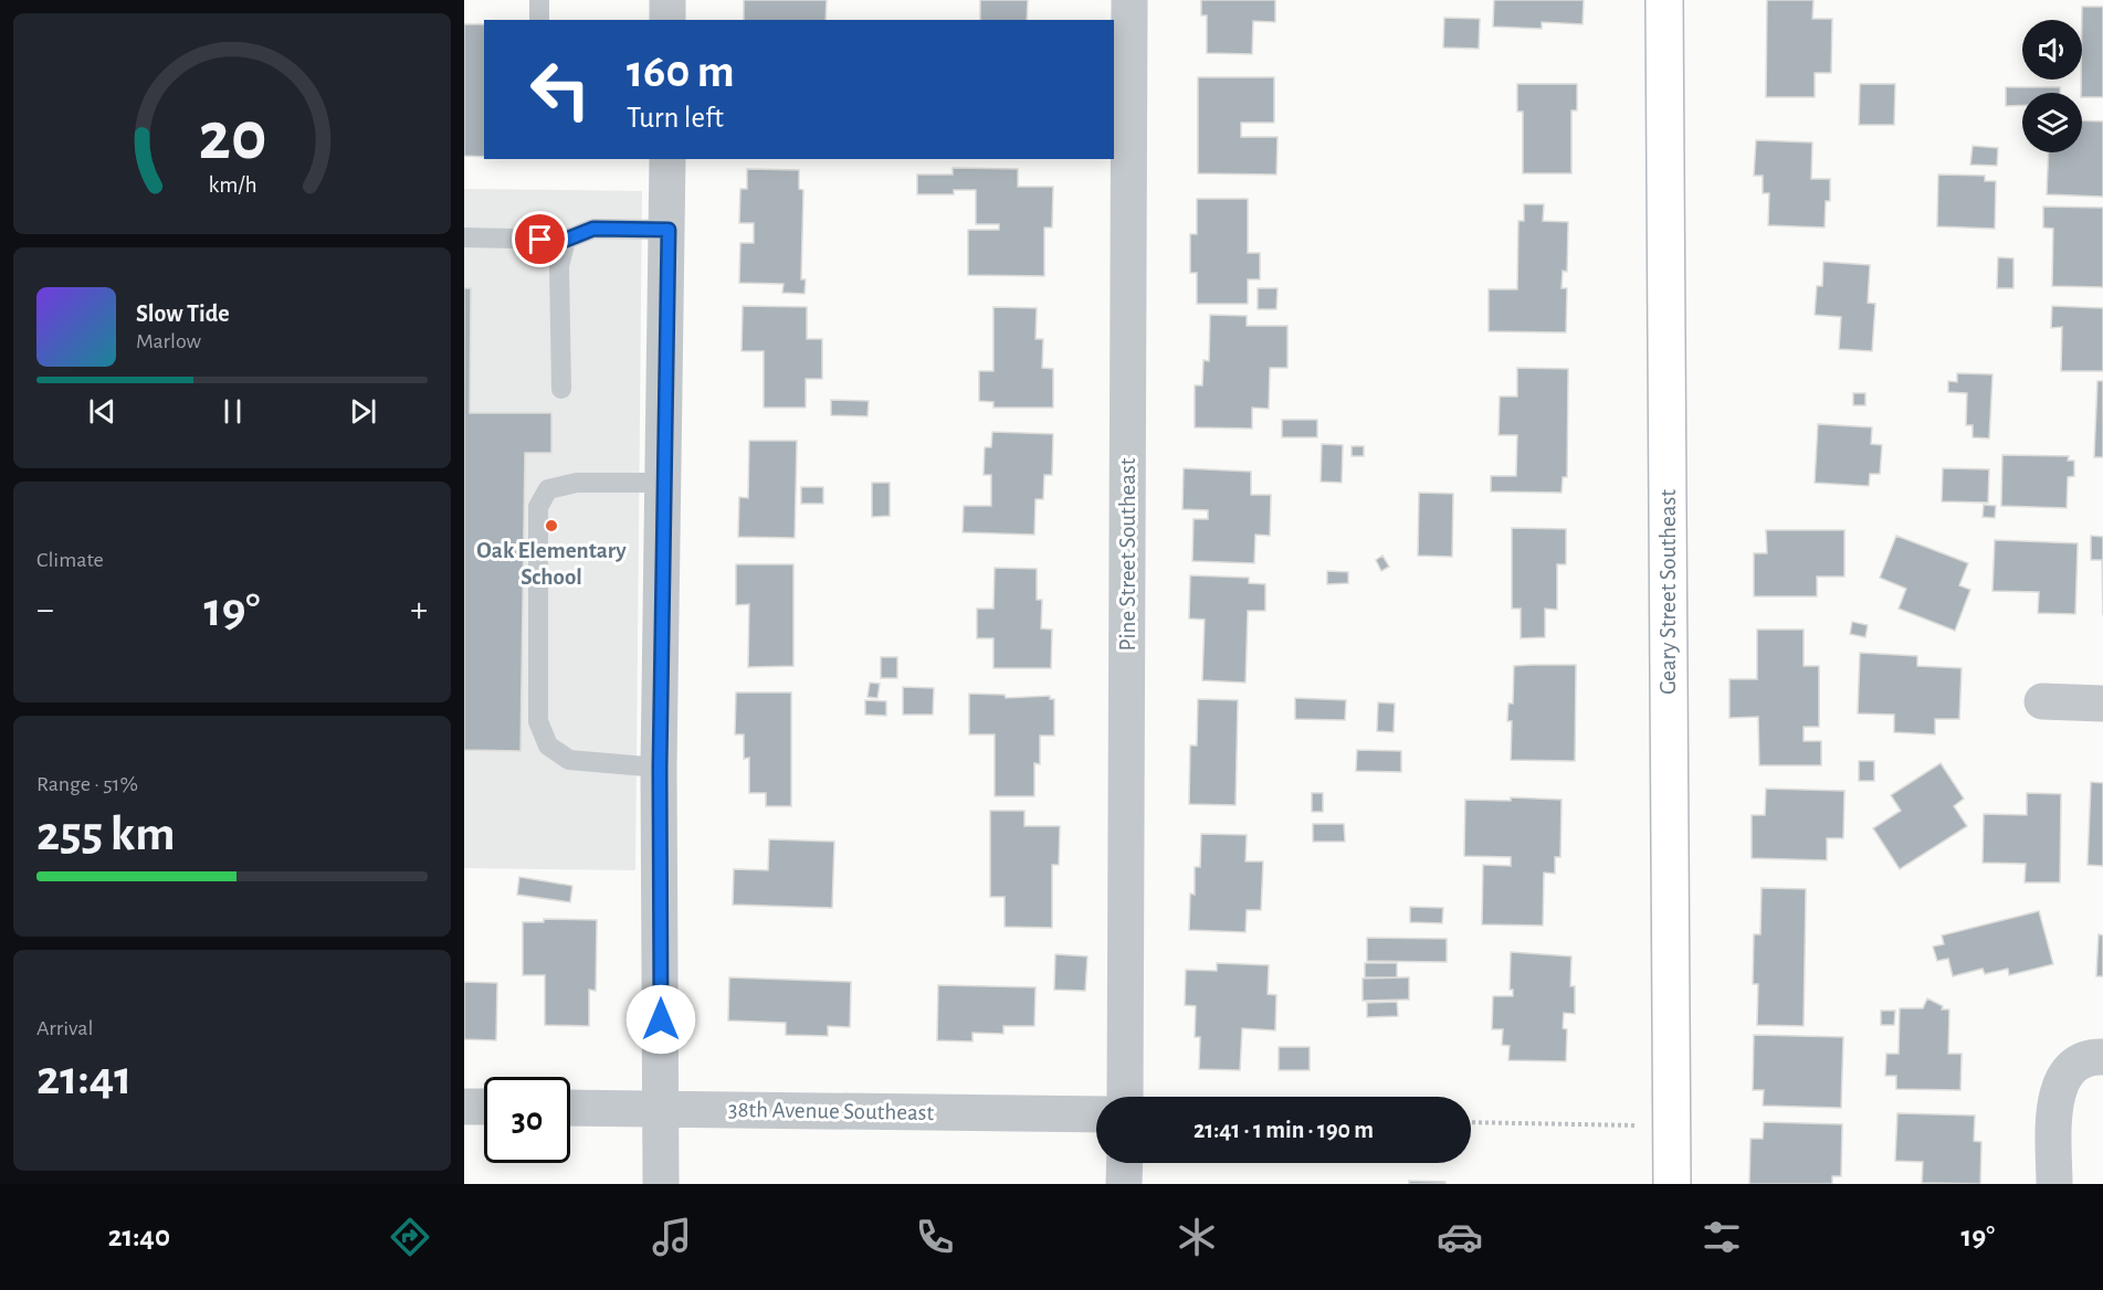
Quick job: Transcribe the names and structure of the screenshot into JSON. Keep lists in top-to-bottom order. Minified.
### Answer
{"streets":{"street":["Pine Street Southeast","Geary Street Southeast","38th Avenue Southeast"]},"places":["Oak Elementary School"],"page":{"turn":["160 m","Turn left"],"song":["Slow Tide","Marlow"],"tile":["Climate",["Range · 51%","255 km"],["Arrival","21:41"]],"heat":["−","19°","+"],"limit":"30","trip":"21:41 · 1 min · 190 m","tabs":["21:40","19°"],"gauge":["20","km/h"]}}
